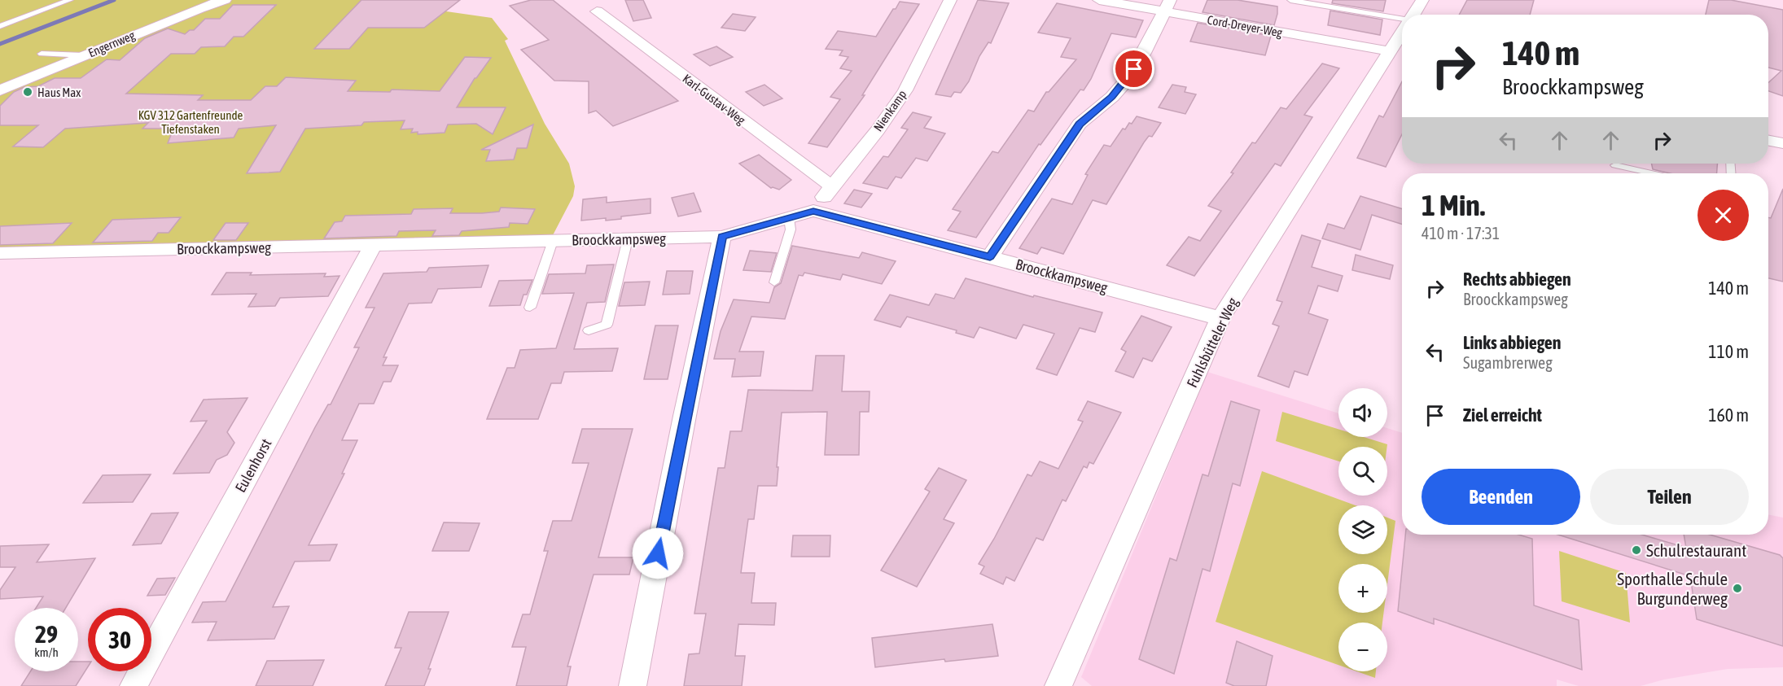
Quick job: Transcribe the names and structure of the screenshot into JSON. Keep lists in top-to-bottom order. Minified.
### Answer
{"streets":{"street":["Cord-Dreyer-Weg","Engernweg","Karl-Gustav-Weg","Nienkamp","Broockkampsweg","Fuhlsbütteler Weg","Eulenhorst"]},"crossings":[["Cord-Dreyer-Weg","Fuhlsbütteler Weg"],["Karl-Gustav-Weg","Nienkamp"],["Nienkamp","Broockkampsweg"],["Broockkampsweg","Fuhlsbütteler Weg"],["Broockkampsweg","Eulenhorst"]],"parks":["KGV 312 Gartenfreunde Tiefenstaken"],"places":["Haus Max","Schulrestaurant","Sporthalle Schule Burgunderweg"],"page":{"turn":["140 m","Broockkampsweg"],"heading":["1 Min.","410 m · 17:31"],"list":[{"name":"Rechts abbiegen","note":"Broockkampsweg","value":"140 m"},{"name":"Links abbiegen","note":"Sugambrerweg","value":"110 m"},{"name":"Ziel erreicht","value":"160 m"}],"map_buttons":["+","−"],"buttons":["Beenden","Teilen"],"speed":"29 km/h","limit":"30"}}
